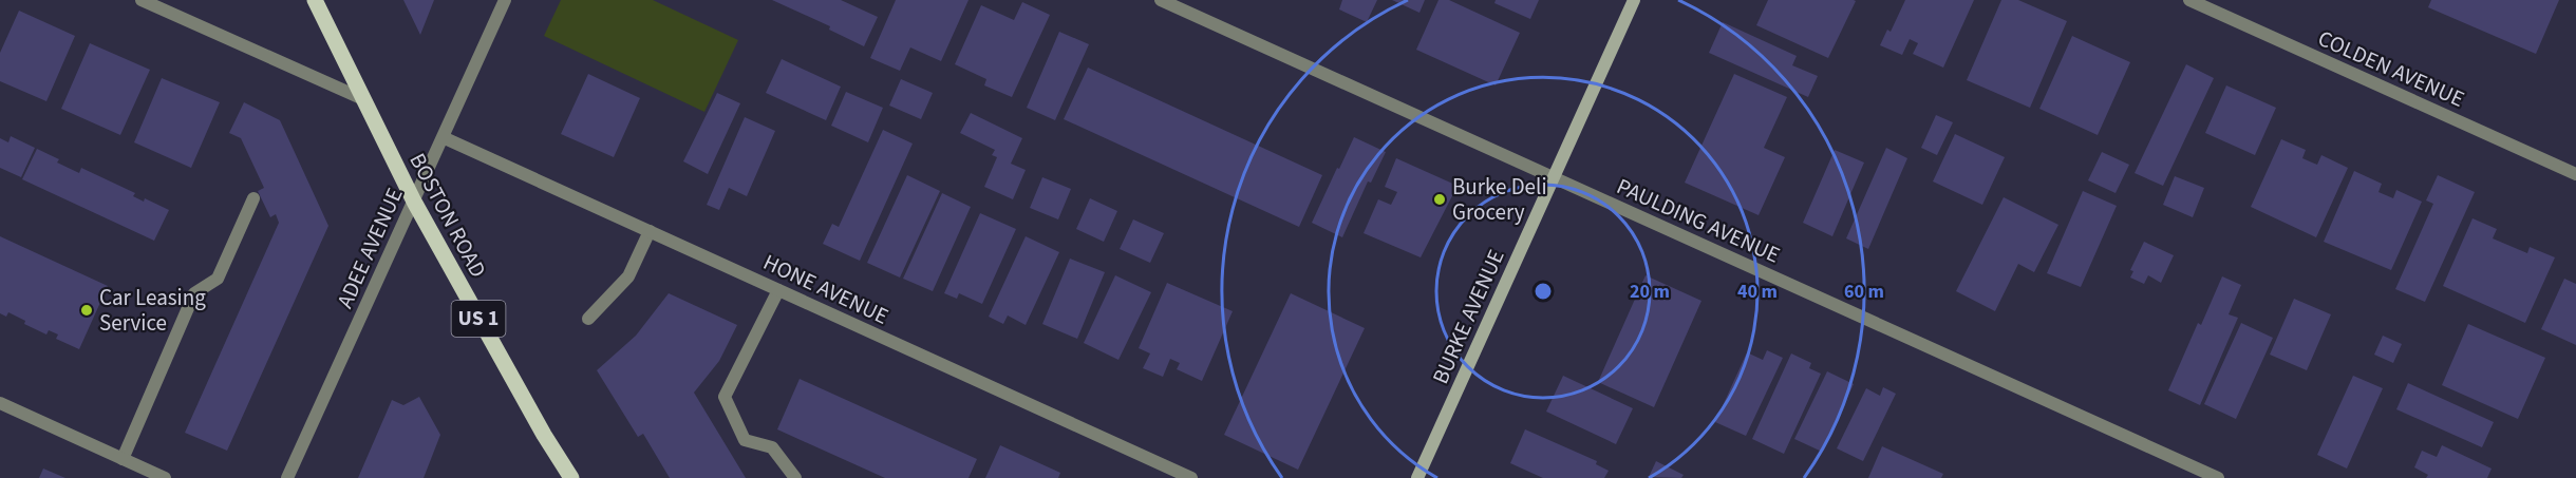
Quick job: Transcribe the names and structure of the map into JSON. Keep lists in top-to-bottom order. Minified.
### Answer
{"streets":{"main road":["BOSTON ROAD","BURKE AVENUE","US 1"],"street":["COLDEN AVENUE","PAULDING AVENUE","ADEE AVENUE","HONE AVENUE"]},"crossings":[["BOSTON ROAD","ADEE AVENUE"],["PAULDING AVENUE","BURKE AVENUE"],["ADEE AVENUE","HONE AVENUE"]],"places":["Burke Deli Grocery","Car Leasing Service"],"rings":["20 m","40 m","60 m"]}
